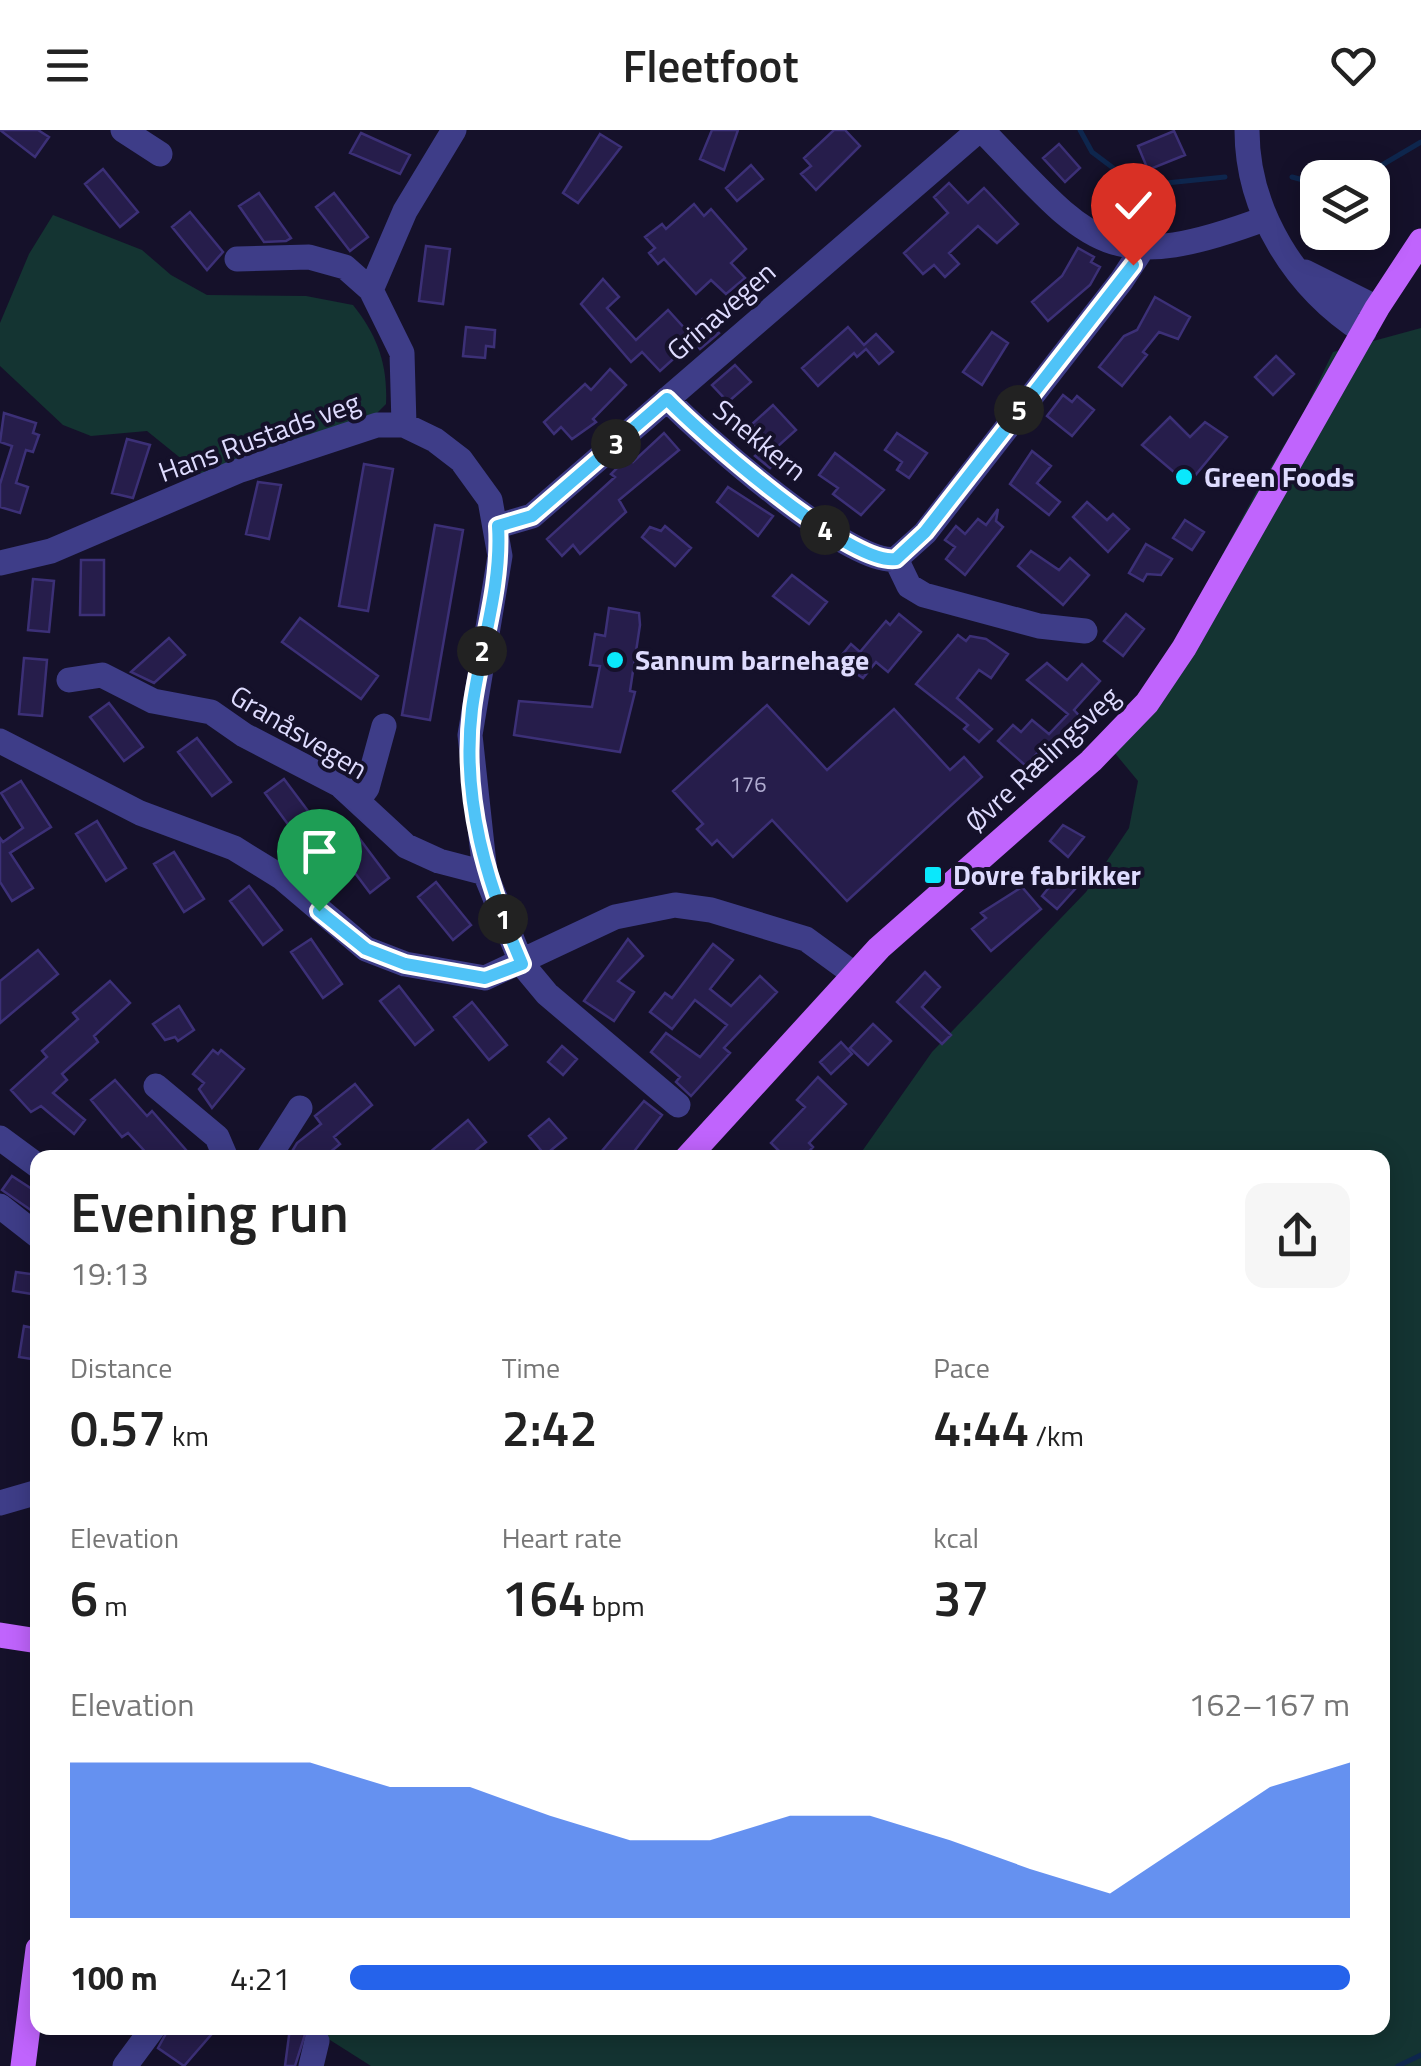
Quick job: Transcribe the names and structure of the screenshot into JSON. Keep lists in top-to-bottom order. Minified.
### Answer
{"streets":{"main road":["Øvre Rælingsveg"],"street":["Grinavegen","Hans Rustads veg","Snekkern","Granåsvegen"]},"crossings":[["Grinavegen","Hans Rustads veg"],["Grinavegen","Snekkern"],["Hans Rustads veg","Granåsvegen"]],"places":{"other":["Green Foods","Sannum barnehage"],"transit":["Dovre fabrikker"]},"house_numbers":["176"],"page":{"header":"Fleetfoot","pins":["5","3","4","2","1"],"heading":["Evening run","19:13"],"stats":[["Distance","0.57 km"],["Time","2:42"],["Pace","4:44 /km"],["Elevation","6 m"],["Heart rate","164 bpm"],["kcal","37"]],"chart":["Elevation","162–167 m"],"list":[{"name":"100 m","note":"4:21"}]}}
